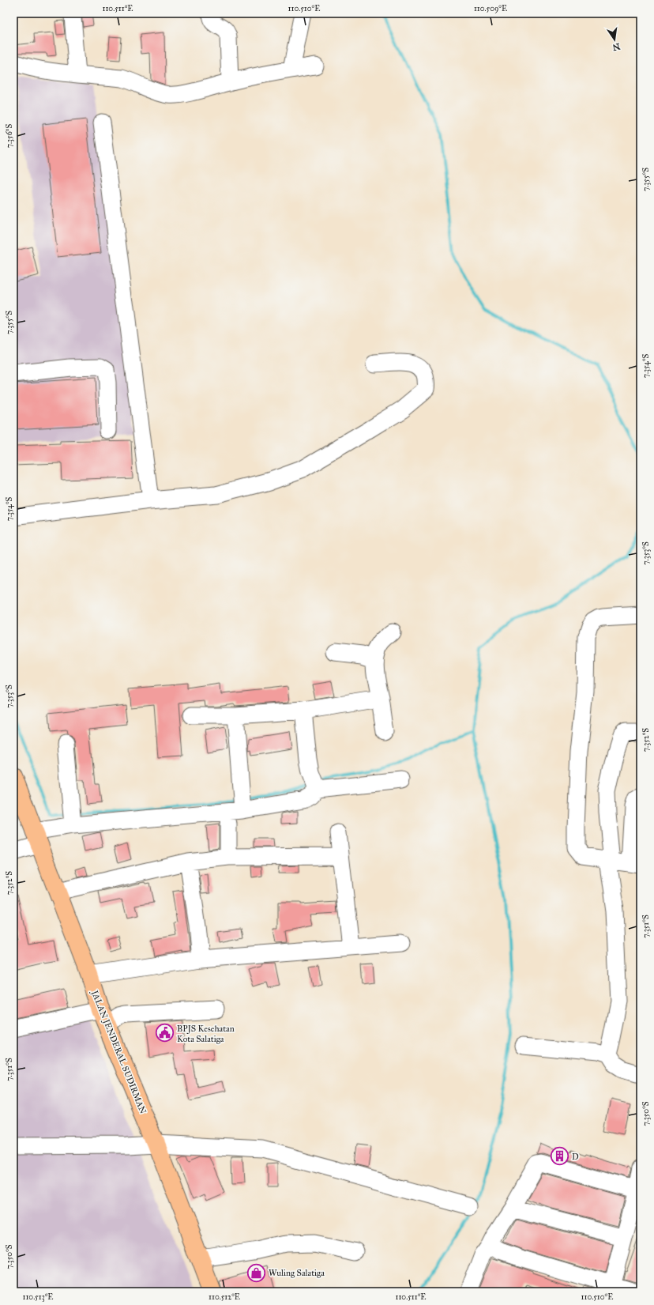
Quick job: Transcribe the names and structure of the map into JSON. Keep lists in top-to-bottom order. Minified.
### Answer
{"streets":{"main road":["JALAN JENDERAL SUDIRMAN"]},"places":{"public building":["BPJS Kesehatan Kota Salatiga"],"building":["D"],"shop":["Wuling Salatiga"]},"north":"bottom","coordinates":["110.511°E","110.510°E","110.509°E","7.356°S","7.355°S","7.354°S","7.353°S","7.352°S","7.351°S","7.350°S","110.513°E","110.512°E"]}
